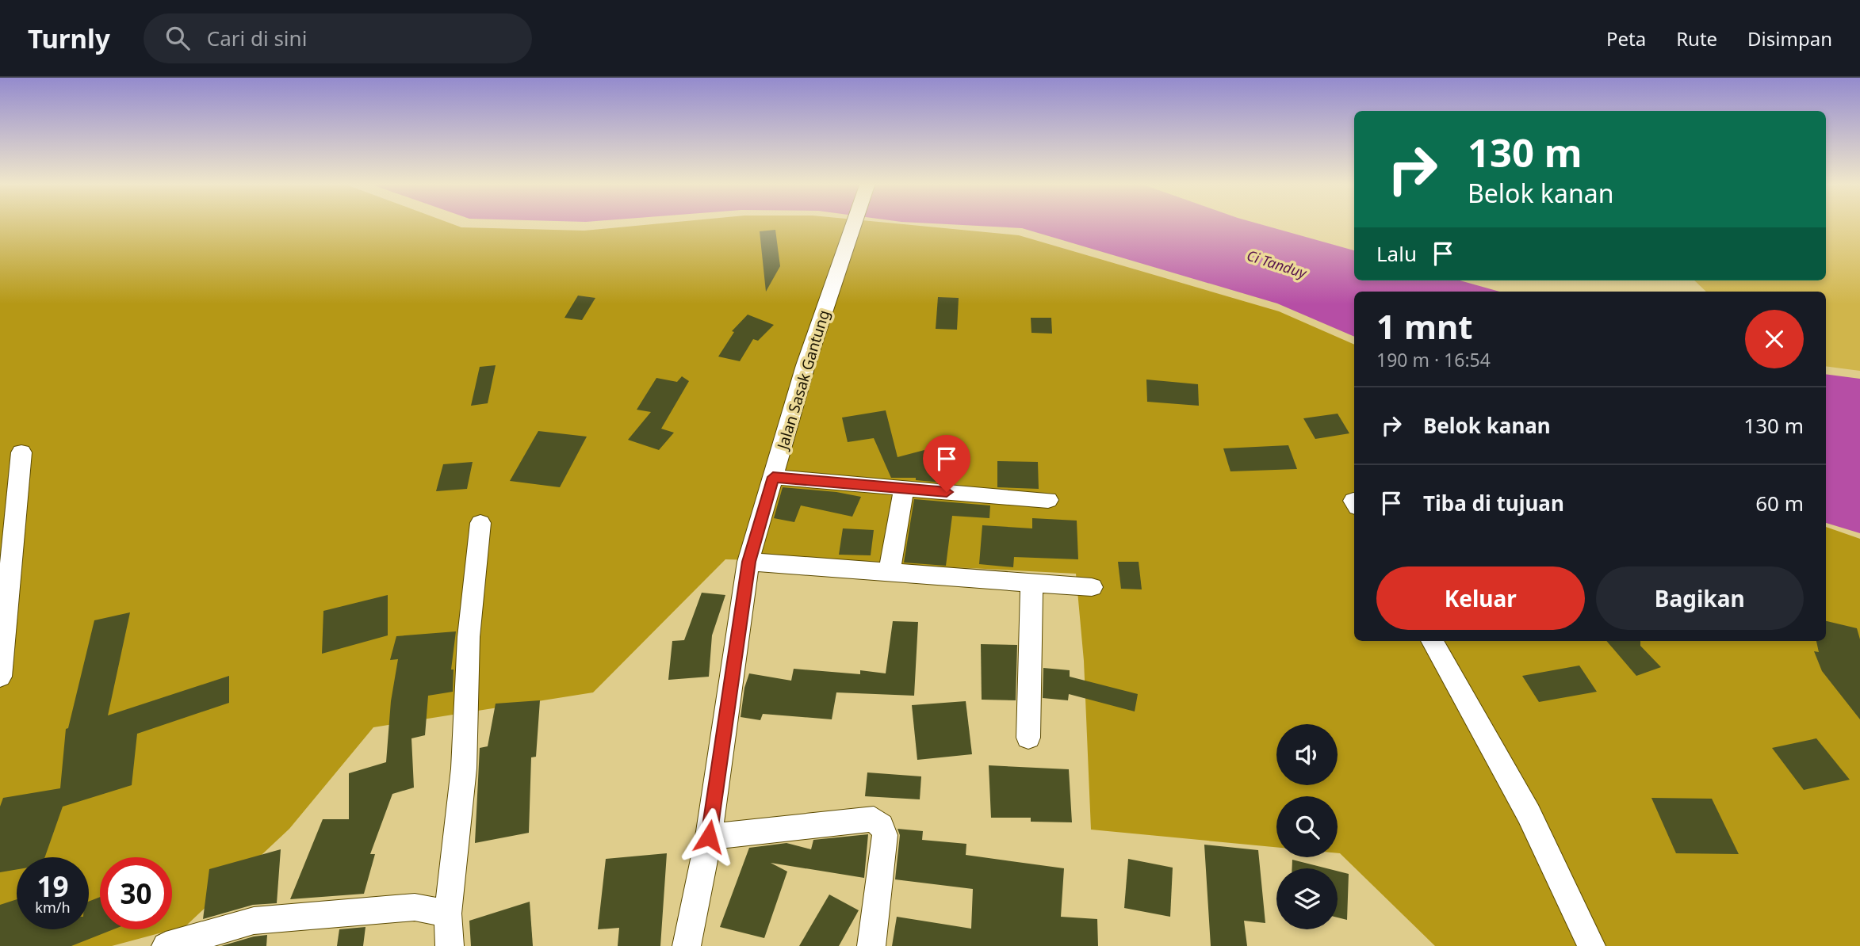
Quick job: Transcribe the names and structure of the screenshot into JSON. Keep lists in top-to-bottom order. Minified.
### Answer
{"streets":{"street":["Jalan Sasak Gantung"]},"water":["Ci Tanduy"],"page":{"header":"Turnly","search":"Cari di sini","nav":["Peta","Rute","Disimpan"],"turn":["130 m","Belok kanan"],"then":"Lalu","heading":["1 mnt","190 m · 16:54"],"list":[{"name":"Belok kanan","value":"130 m"},{"name":"Tiba di tujuan","value":"60 m"}],"buttons":["Keluar","Bagikan"],"speed":"19 km/h","limit":"30"}}
